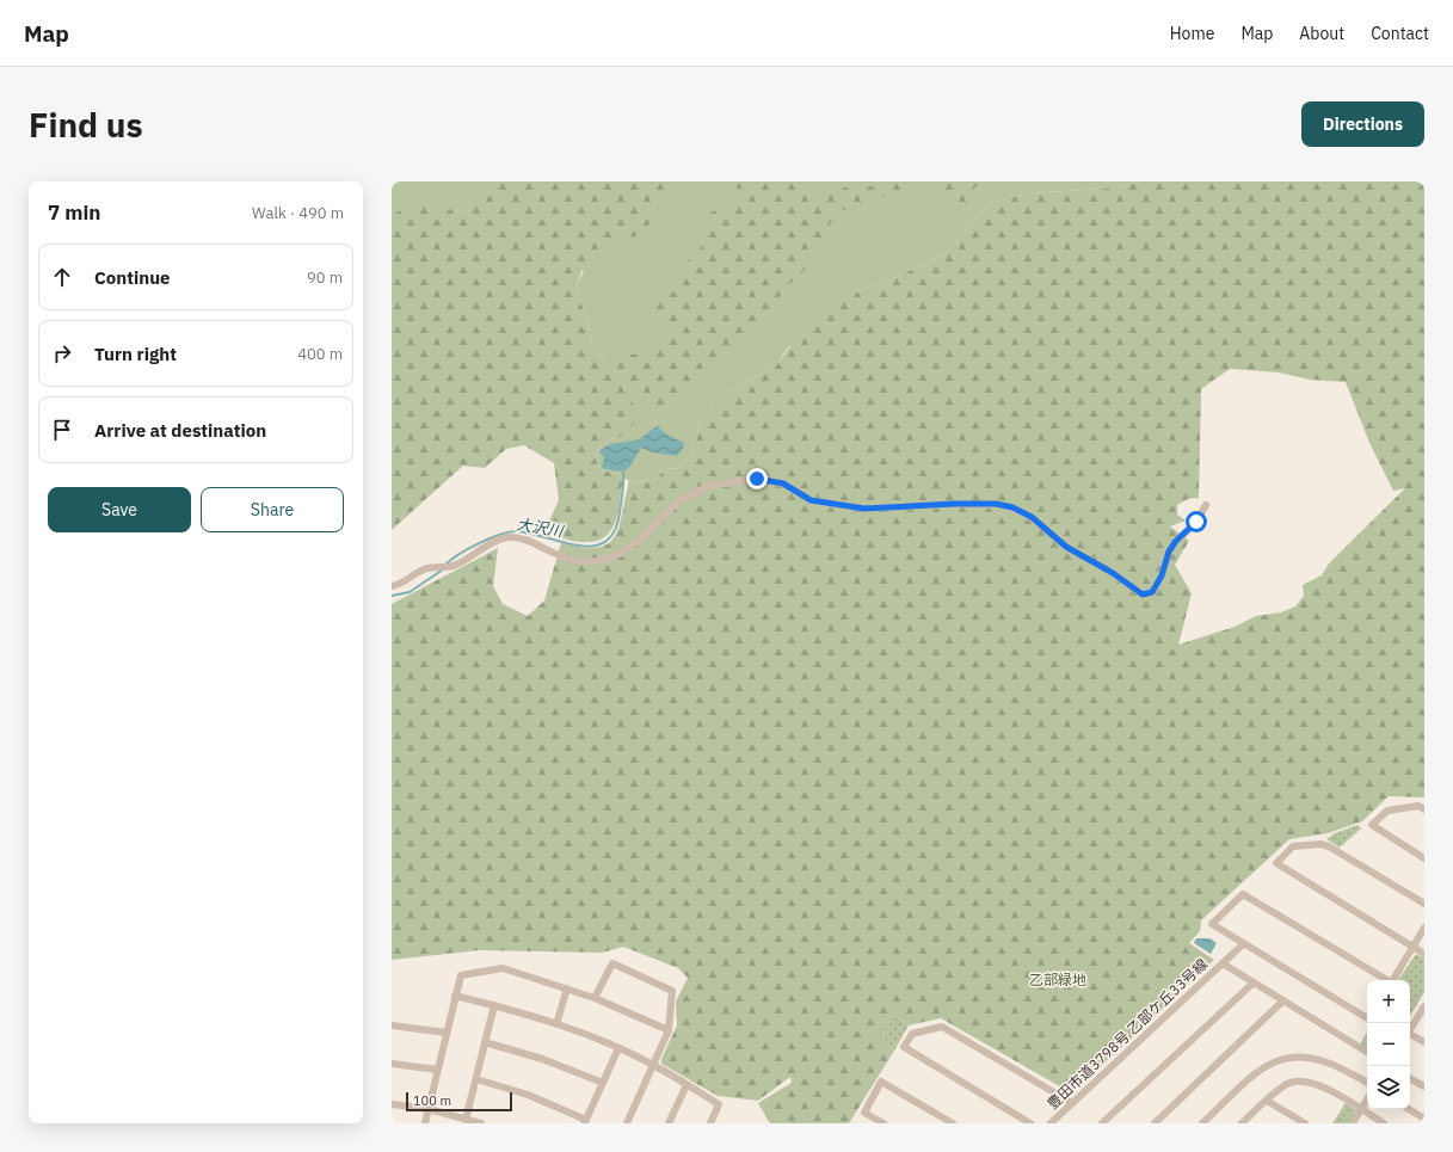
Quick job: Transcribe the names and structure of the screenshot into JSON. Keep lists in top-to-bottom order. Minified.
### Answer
{"streets":{"street":["豊田市道3798号 乙部ケ丘33号線"]},"water":["大沢川"],"parks":["乙部緑地"],"scale_bar":"100 m","page":{"header":"Map","nav":["Home","Map","About","Contact"],"buttons":["Directions",["Save","Share"]],"title":"Find us","heading":["7 min","Walk · 490 m"],"list":[["Continue","90 m"],["Turn right","400 m"],"Arrive at destination"],"map_buttons":["+","−"],"scale":"100 m"}}
